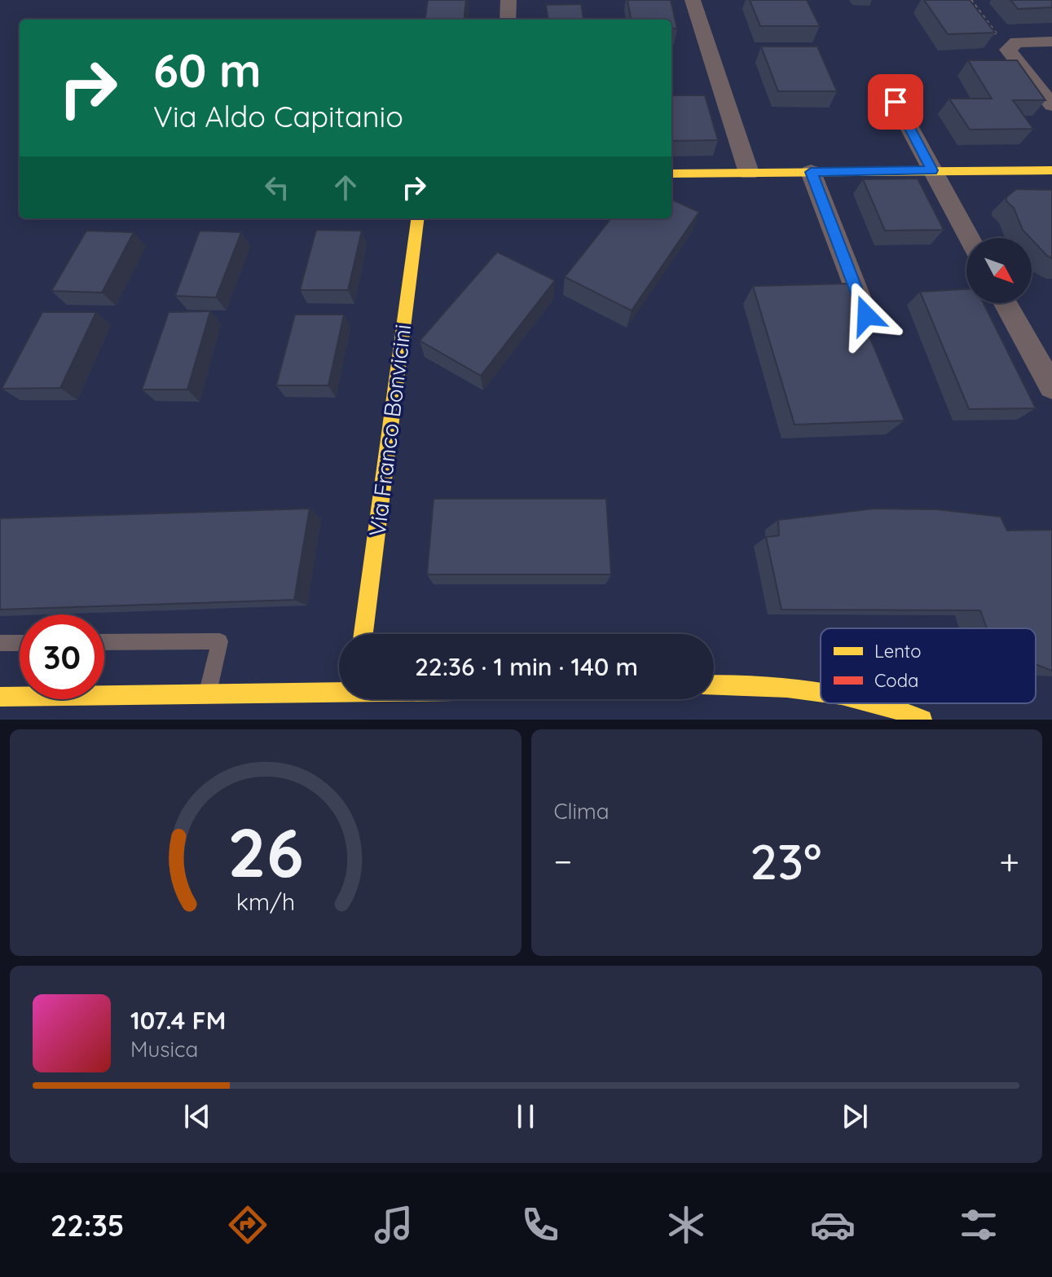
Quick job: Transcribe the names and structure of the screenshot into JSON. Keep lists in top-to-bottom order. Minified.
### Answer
{"streets":{"street":["Via Franco Bonvicini"]},"legend":["Lento","Coda"],"north":"bottom right","page":{"turn":["60 m","Via Aldo Capitanio"],"limit":"30","trip":"22:36 · 1 min · 140 m","tile":"Clima","heat":["−","23°","+"],"song":["107.4 FM","Musica"],"tabs":"22:35","gauge":["26","km/h"]}}
